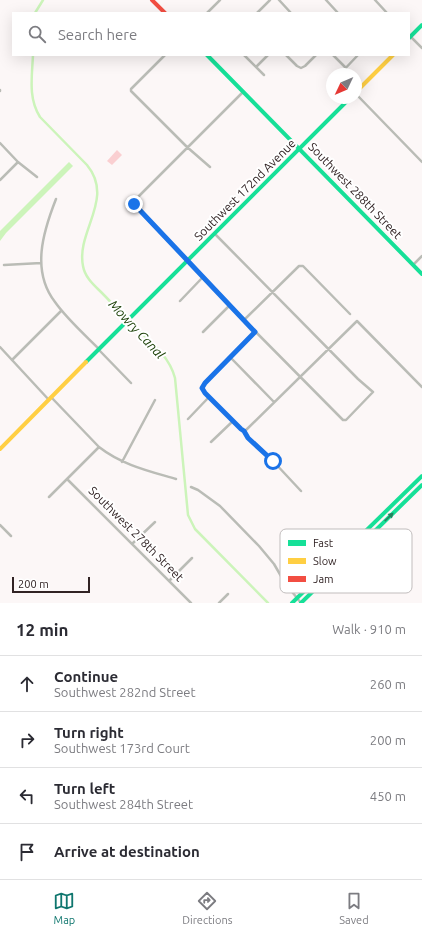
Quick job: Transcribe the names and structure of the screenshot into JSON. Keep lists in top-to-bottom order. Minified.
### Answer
{"streets":{"main road":["Southwest 172nd Avenue","Southwest 288th Street"],"street":["Southwest 278th Street"]},"crossings":[["Southwest 172nd Avenue","Southwest 288th Street"]],"water":["Mowry Canal"],"legend":["Fast","Slow","Jam"],"scale_bar":"200 m","north":"bottom left","page":{"search":"Search here","scale":"200 m","heading":["12 min","Walk · 910 m"],"list":[["Continue","Southwest 282nd Street","260 m"],["Turn right","Southwest 173rd Court","200 m"],["Turn left","Southwest 284th Street","450 m"],"Arrive at destination"],"nav":["Map","Directions","Saved"]}}
